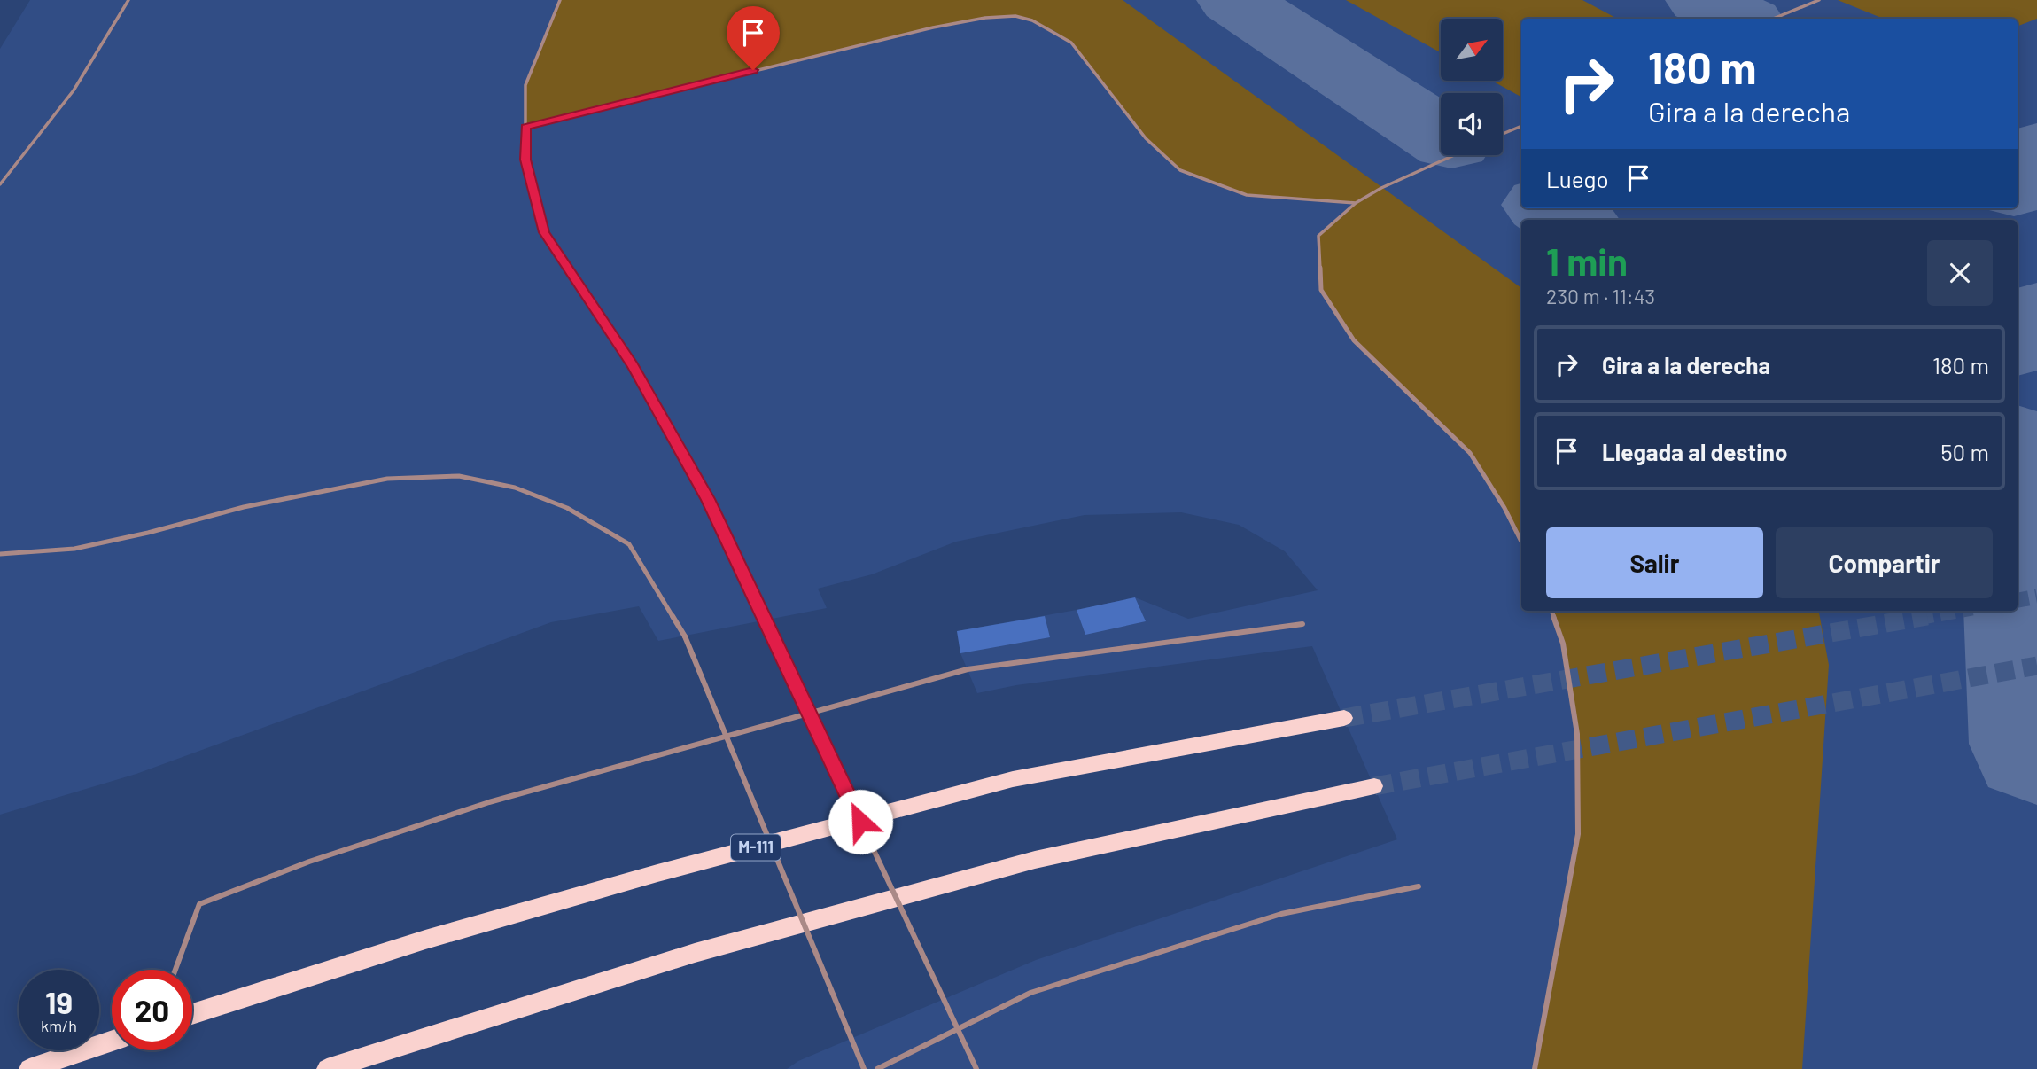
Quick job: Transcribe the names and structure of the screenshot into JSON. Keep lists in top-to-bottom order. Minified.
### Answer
{"streets":{"main road":["M-111"]},"north":"top right","page":{"turn":["180 m","Gira a la derecha"],"then":"Luego","heading":["1 min","230 m · 11:43"],"list":[{"name":"Gira a la derecha","value":"180 m"},{"name":"Llegada al destino","value":"50 m"}],"buttons":["Salir","Compartir"],"speed":"19 km/h","limit":"20"}}
